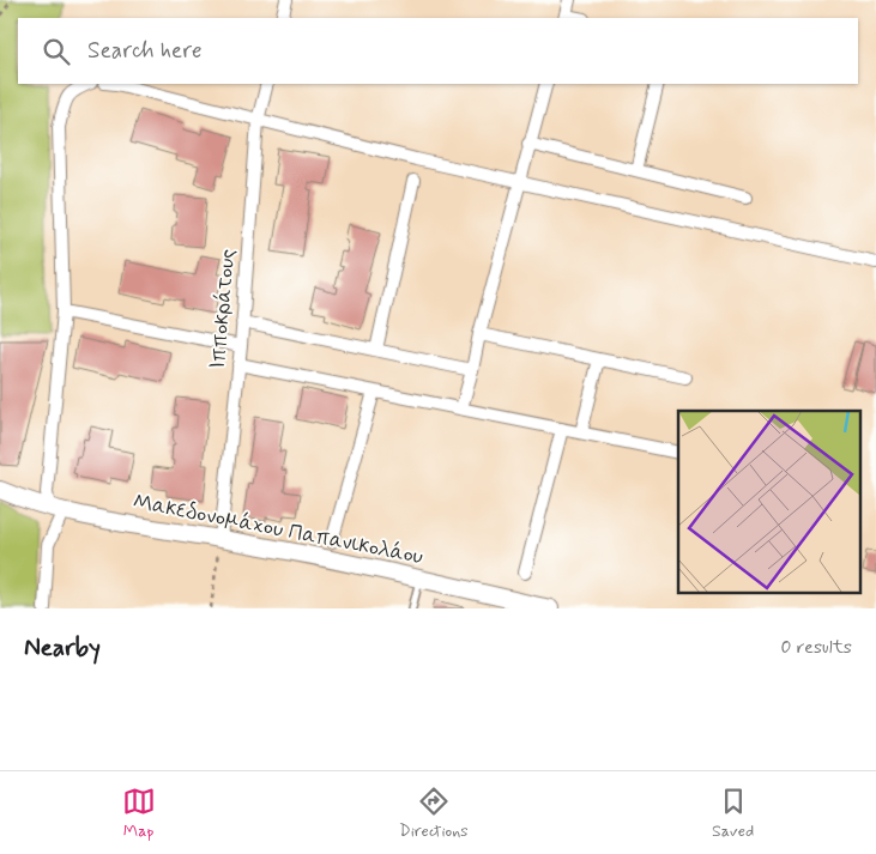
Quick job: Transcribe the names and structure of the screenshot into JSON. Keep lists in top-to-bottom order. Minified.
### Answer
{"streets":{"street":["Ιπποκράτους","Μακεδονομάχου Παπανικολάου"]},"crossings":[["Ιπποκράτους","Μακεδονομάχου Παπανικολάου"]],"page":{"search":"Search here","heading":["Nearby","0 results"],"nav":["Map","Directions","Saved"]}}
